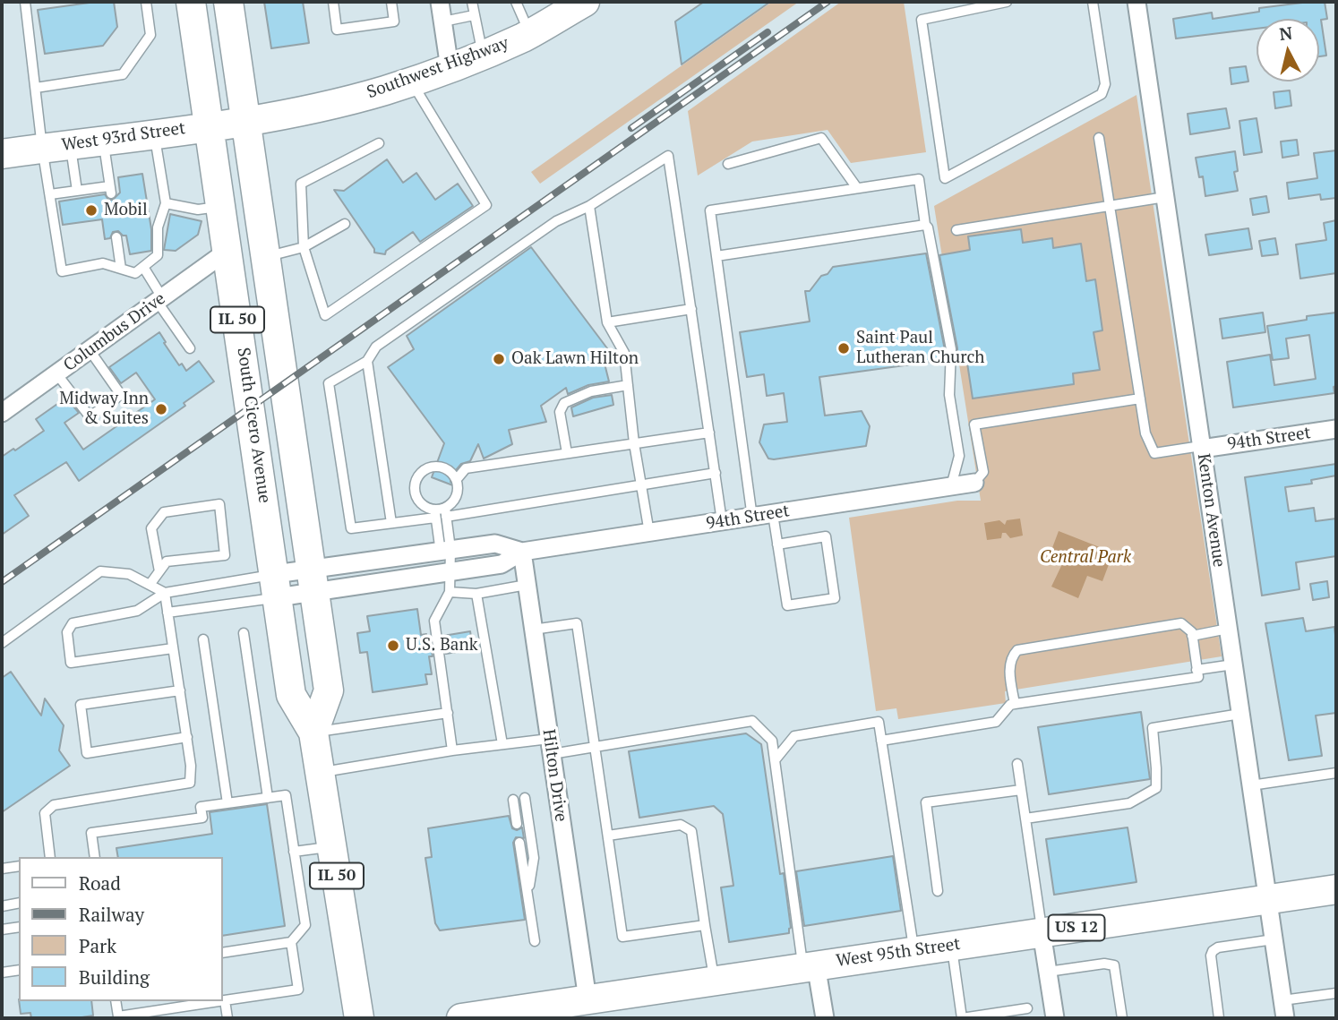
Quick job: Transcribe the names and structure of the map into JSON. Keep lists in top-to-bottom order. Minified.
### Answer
{"streets":{"main road":["Southwest Highway","West 93rd Street","IL 50","South Cicero Avenue","US 12","West 95th Street"],"street":["Columbus Drive","94th Street","Kenton Avenue","Hilton Drive"]},"crossings":[["Southwest Highway","West 93rd Street"],["Southwest Highway","South Cicero Avenue"],["West 93rd Street","South Cicero Avenue"],["Columbus Drive","South Cicero Avenue"],["South Cicero Avenue","94th Street"],["94th Street","Kenton Avenue"],["94th Street","Hilton Drive"],["Kenton Avenue","West 95th Street"],["Hilton Drive","West 95th Street"]],"parks":["Central Park"],"places":["Mobil","Saint Paul Lutheran Church","Oak Lawn Hilton","Midway Inn & Suites","U.S. Bank"],"legend":["Road","Railway","Park","Building"],"north":"top"}
